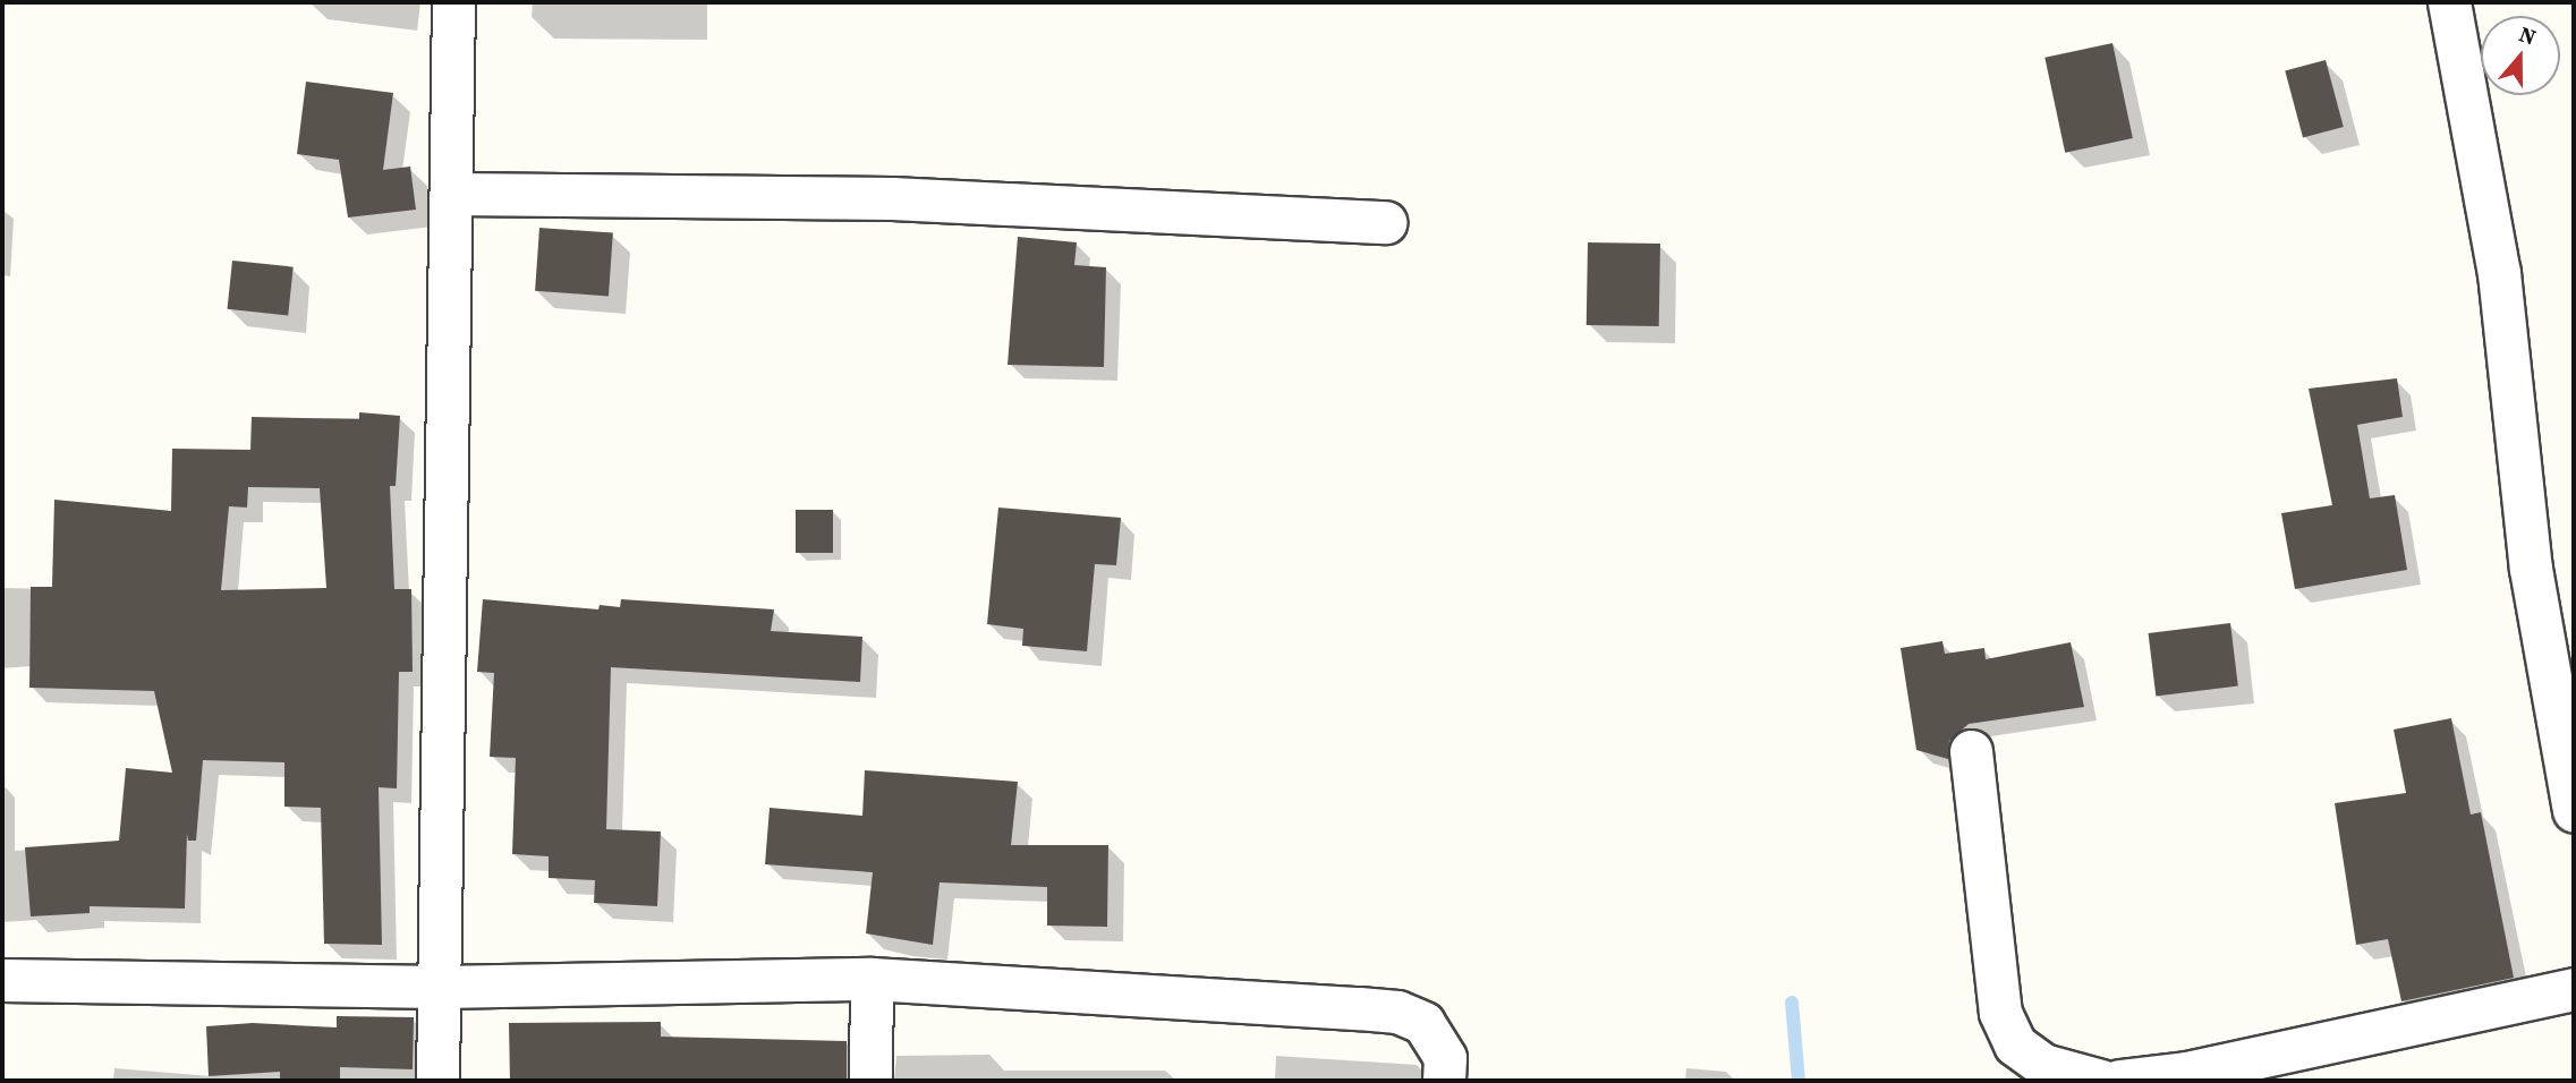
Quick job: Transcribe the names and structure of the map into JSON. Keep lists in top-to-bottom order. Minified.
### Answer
{"north":"top"}
